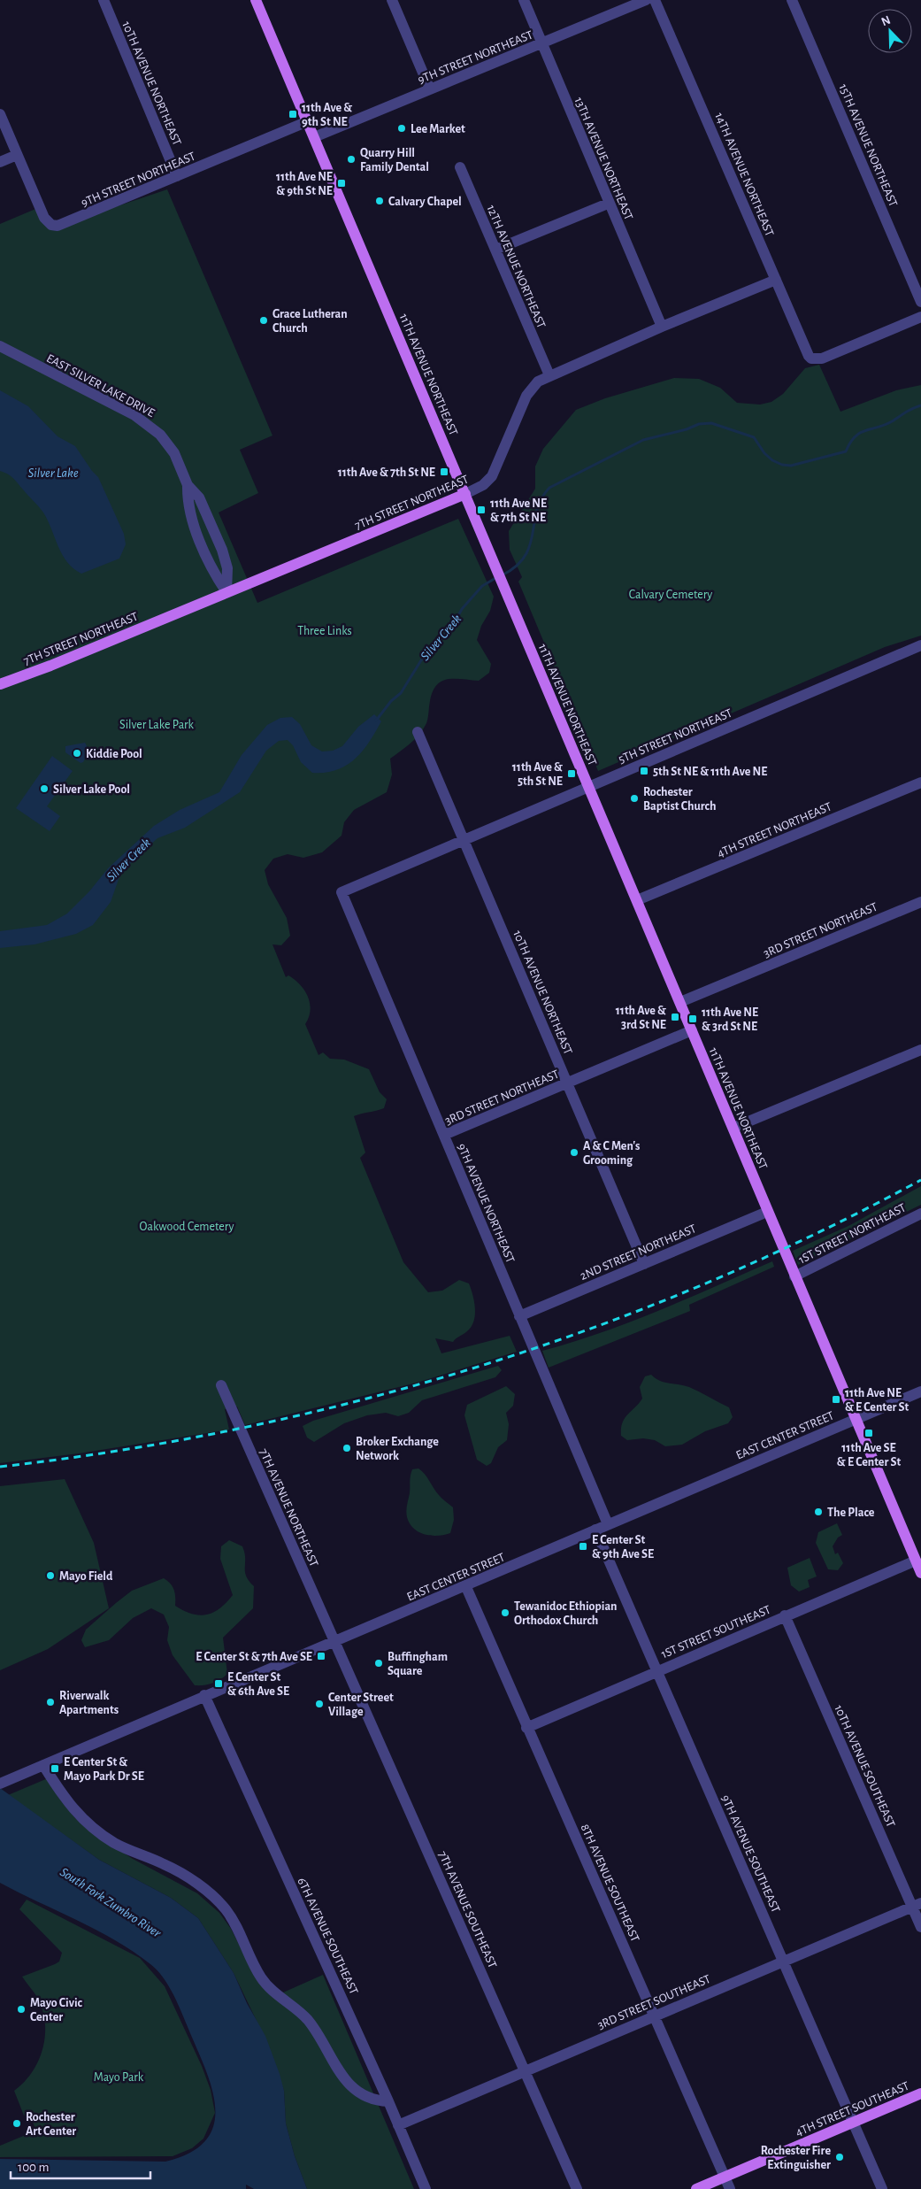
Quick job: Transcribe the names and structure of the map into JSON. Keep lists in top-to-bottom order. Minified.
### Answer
{"streets":{"main road":["11TH AVENUE NORTHEAST","7TH STREET NORTHEAST","4TH STREET SOUTHEAST"],"street":["9TH STREET NORTHEAST","10TH AVENUE NORTHEAST","15TH AVENUE NORTHEAST","13TH AVENUE NORTHEAST","14TH AVENUE NORTHEAST","12TH AVENUE NORTHEAST","EAST SILVER LAKE DRIVE","5TH STREET NORTHEAST","4TH STREET NORTHEAST","3RD STREET NORTHEAST","9TH AVENUE NORTHEAST","1ST STREET NORTHEAST","2ND STREET NORTHEAST","EAST CENTER STREET","7TH AVENUE NORTHEAST","1ST STREET SOUTHEAST","10TH AVENUE SOUTHEAST","9TH AVENUE SOUTHEAST","8TH AVENUE SOUTHEAST","7TH AVENUE SOUTHEAST","6TH AVENUE SOUTHEAST","3RD STREET SOUTHEAST"]},"crossings":[["9TH STREET NORTHEAST","10TH AVENUE NORTHEAST"],["9TH STREET NORTHEAST","13TH AVENUE NORTHEAST"],["9TH STREET NORTHEAST","11TH AVENUE NORTHEAST"],["10TH AVENUE NORTHEAST","5TH STREET NORTHEAST"],["10TH AVENUE NORTHEAST","3RD STREET NORTHEAST"],["10TH AVENUE NORTHEAST","2ND STREET NORTHEAST"],["13TH AVENUE NORTHEAST","7TH STREET NORTHEAST"],["14TH AVENUE NORTHEAST","7TH STREET NORTHEAST"],["12TH AVENUE NORTHEAST","7TH STREET NORTHEAST"],["11TH AVENUE NORTHEAST","7TH STREET NORTHEAST"],["11TH AVENUE NORTHEAST","5TH STREET NORTHEAST"],["11TH AVENUE NORTHEAST","4TH STREET NORTHEAST"],["11TH AVENUE NORTHEAST","3RD STREET NORTHEAST"],["11TH AVENUE NORTHEAST","1ST STREET NORTHEAST"],["11TH AVENUE NORTHEAST","2ND STREET NORTHEAST"],["11TH AVENUE NORTHEAST","EAST CENTER STREET"],["11TH AVENUE NORTHEAST","1ST STREET SOUTHEAST"],["EAST SILVER LAKE DRIVE","7TH STREET NORTHEAST"],["5TH STREET NORTHEAST","9TH AVENUE NORTHEAST"],["3RD STREET NORTHEAST","9TH AVENUE NORTHEAST"],["9TH AVENUE NORTHEAST","2ND STREET NORTHEAST"],["9TH AVENUE NORTHEAST","EAST CENTER STREET"],["EAST CENTER STREET","7TH AVENUE NORTHEAST"],["EAST CENTER STREET","9TH AVENUE SOUTHEAST"],["EAST CENTER STREET","8TH AVENUE SOUTHEAST"],["EAST CENTER STREET","7TH AVENUE SOUTHEAST"],["EAST CENTER STREET","6TH AVENUE SOUTHEAST"],["7TH AVENUE NORTHEAST","7TH AVENUE SOUTHEAST"],["1ST STREET SOUTHEAST","10TH AVENUE SOUTHEAST"],["1ST STREET SOUTHEAST","9TH AVENUE SOUTHEAST"],["1ST STREET SOUTHEAST","8TH AVENUE SOUTHEAST"],["10TH AVENUE SOUTHEAST","3RD STREET SOUTHEAST"],["9TH AVENUE SOUTHEAST","3RD STREET SOUTHEAST"],["9TH AVENUE SOUTHEAST","4TH STREET SOUTHEAST"],["8TH AVENUE SOUTHEAST","3RD STREET SOUTHEAST"],["8TH AVENUE SOUTHEAST","4TH STREET SOUTHEAST"],["7TH AVENUE SOUTHEAST","3RD STREET SOUTHEAST"],["6TH AVENUE SOUTHEAST","3RD STREET SOUTHEAST"]],"water":["Silver Lake","Silver Creek","South Fork Zumbro River"],"parks":["Calvary Cemetery","Three Links","Silver Lake Park","Oakwood Cemetery","Mayo Park"],"places":{"transit":["11th Ave & 9th St NE","11th Ave NE & 9th St NE","11th Ave & 7th St NE","11th Ave NE & 7th St NE","5th St NE & 11th Ave NE","11th Ave & 5th St NE","11th Ave & 3rd St NE","11th Ave NE & 3rd St NE","11th Ave NE & E Center St","11th Ave SE & E Center St","E Center St & 9th Ave SE","E Center St & 7th Ave SE","E Center St & 6th Ave SE","E Center St & Mayo Park Dr SE"],"other":["Lee Market","Quarry Hill Family Dental","Calvary Chapel","Grace Lutheran Church","Kiddie Pool","Silver Lake Pool","Rochester Baptist Church","A & C Men's Grooming","Broker Exchange Network","The Place","Mayo Field","Tewanidoc Ethiopian Orthodox Church","Buffingham Square","Riverwalk Apartments","Center Street Village","Mayo Civic Center","Rochester Art Center","Rochester Fire Extinguisher"]},"scale_bar":"100 m","north":"top left"}
